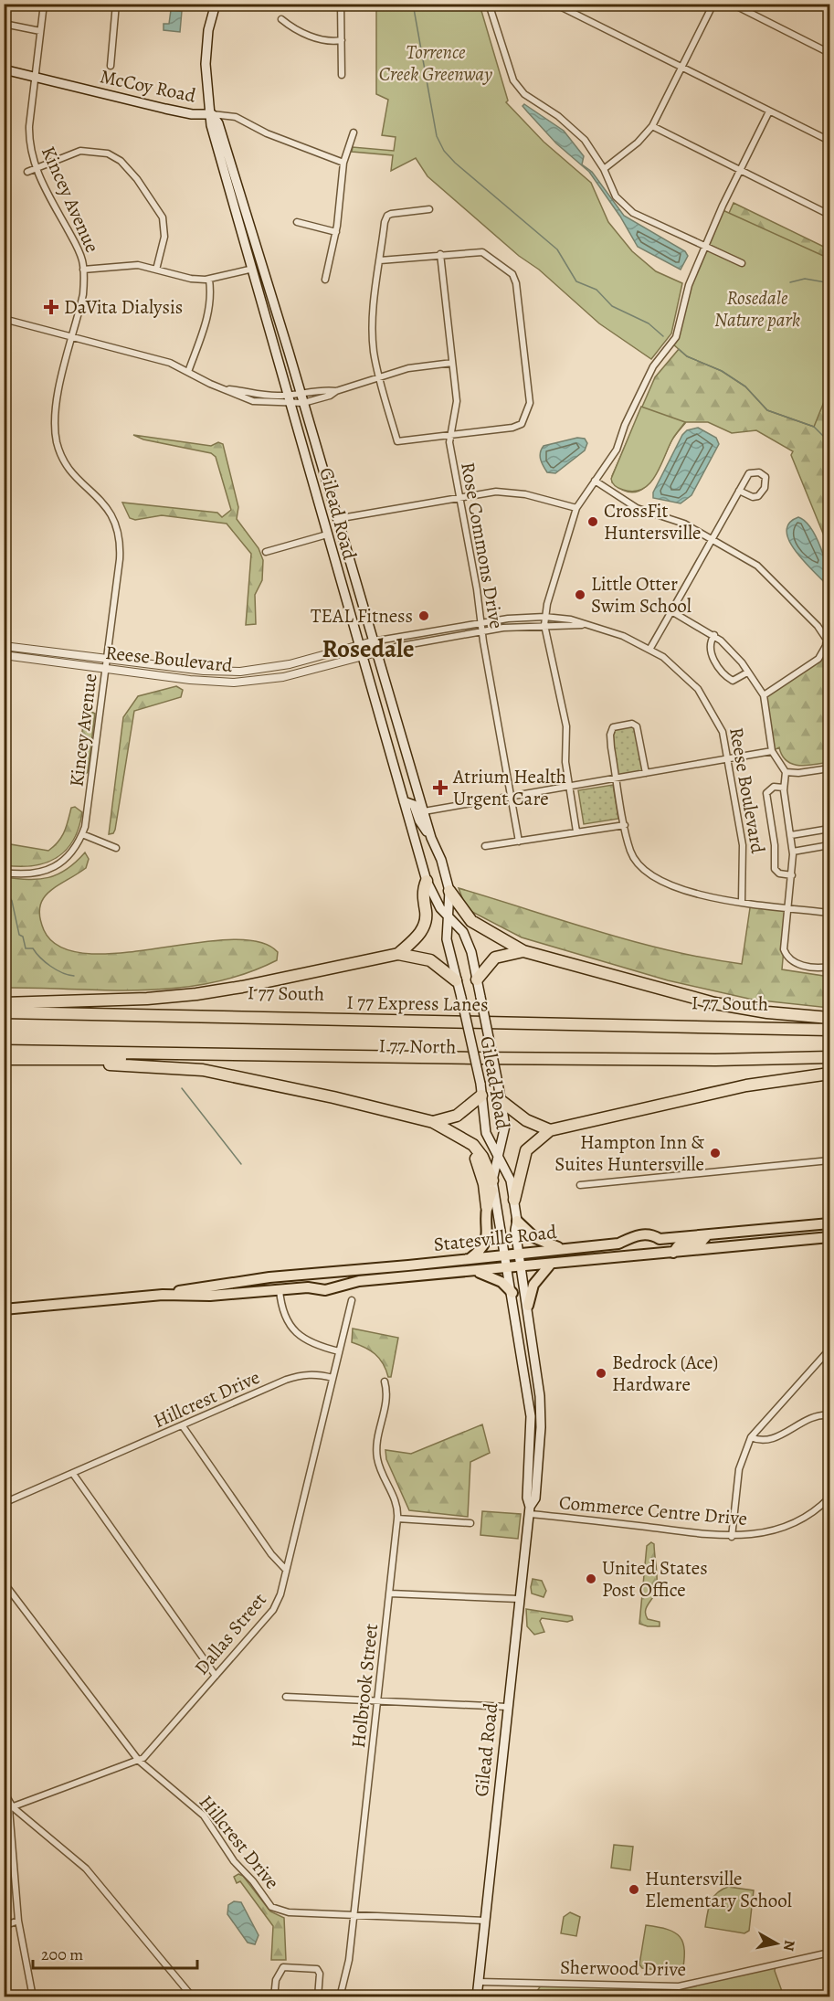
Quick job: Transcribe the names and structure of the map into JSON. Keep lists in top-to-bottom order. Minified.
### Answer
{"streets":{"highway":["I 77 South","I 77 Express Lanes","I 77 North"],"main road":["McCoy Road","Gilead Road","Statesville Road"],"street":["Kincey Avenue","Rose Commons Drive","Reese Boulevard","Hillcrest Drive","Commerce Centre Drive","Dallas Street","Holbrook Street","Sherwood Drive"]},"crossings":[["McCoy Road","Kincey Avenue"],["McCoy Road","Gilead Road"],["Kincey Avenue","Reese Boulevard"],["Gilead Road","Reese Boulevard"],["Gilead Road","Statesville Road"],["Gilead Road","Hillcrest Drive"],["Gilead Road","Commerce Centre Drive"],["Gilead Road","Sherwood Drive"],["Rose Commons Drive","Reese Boulevard"],["Hillcrest Drive","Dallas Street"],["Hillcrest Drive","Holbrook Street"]],"districts":["Rosedale"],"parks":["Torrence Creek Greenway","Rosedale Nature park"],"places":{"health":["DaVita Dialysis","Atrium Health Urgent Care"],"other":["CrossFit Huntersville","Little Otter Swim School","TEAL Fitness","Hampton Inn & Suites Huntersville","Bedrock (Ace) Hardware","United States Post Office","Huntersville Elementary School"]},"scale_bar":"200 m","north":"right"}
